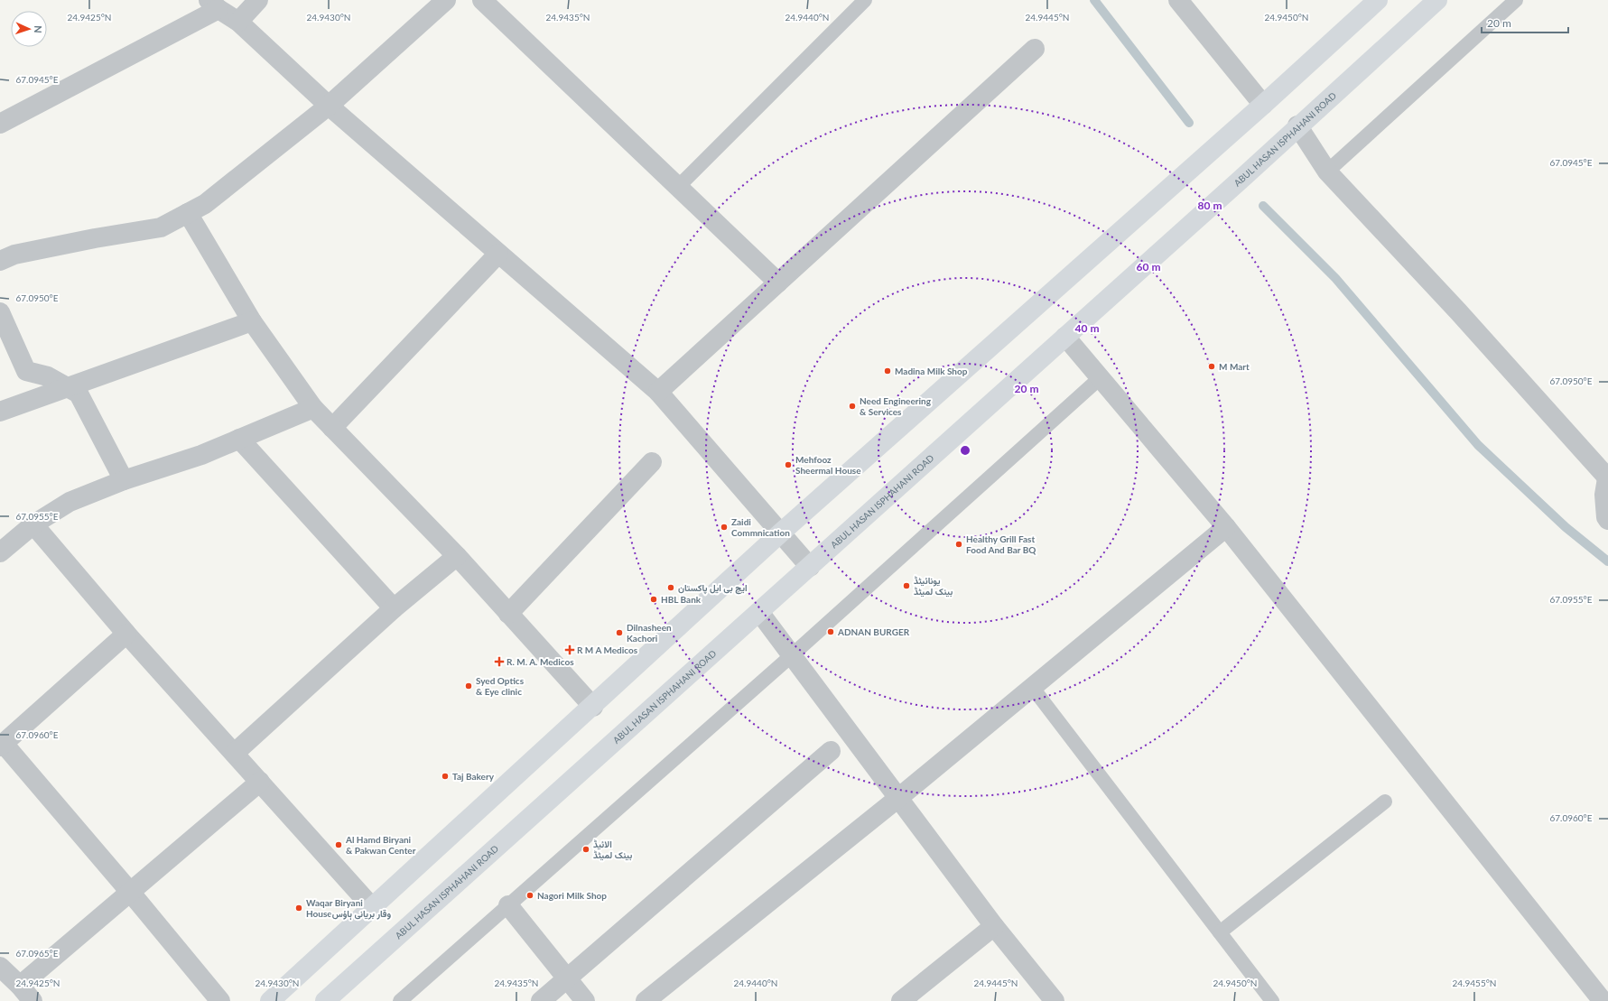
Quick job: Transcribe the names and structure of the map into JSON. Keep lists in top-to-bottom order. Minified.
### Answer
{"streets":{"main road":["ABUL HASAN ISPHAHANI ROAD"]},"places":{"other":["M Mart","Madina Milk Shop","Need Engineering & Services","Mehfooz Sheermal House","Zaidi Commnication","Healthy Grill Fast Food And Bar BQ","یونائیٹڈ بینک لمیٹڈ","ایچ بی ایل پاکستان","HBL Bank","ADNAN BURGER","Dilnasheen Kachori","Syed Optics & Eye clinic","Taj Bakery","Al Hamd Biryani & Pakwan Center","الائیڈ بینک لمیٹڈ","Nagori Milk Shop","Waqar Biryani Houseوقار بریانی ہاؤس"],"health":["R M A Medicos","R. M. A. Medicos"]},"scale_bar":"20 m","north":"right","coordinates":["24.9425°N","24.9430°N","24.9435°N","24.9440°N","24.9445°N","24.9450°N","67.0945°E","67.0950°E","67.0955°E","67.0960°E","67.0965°E","24.9455°N"],"rings":["80 m","60 m","40 m","20 m"]}
